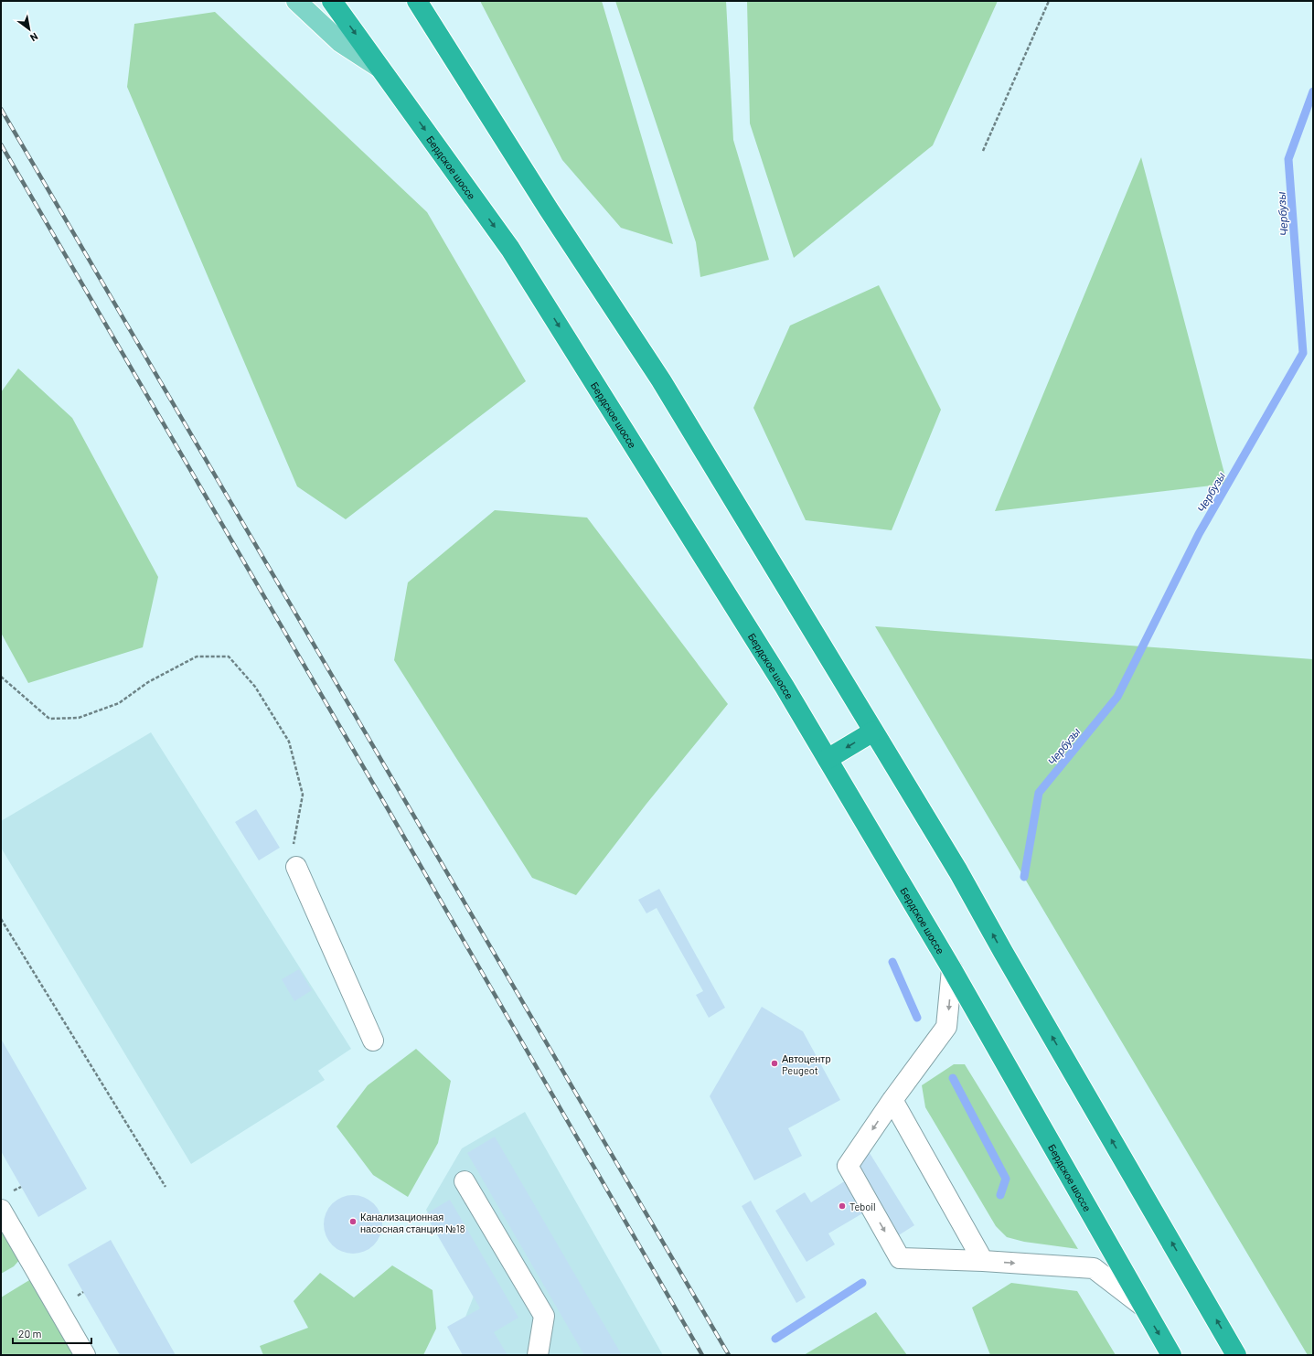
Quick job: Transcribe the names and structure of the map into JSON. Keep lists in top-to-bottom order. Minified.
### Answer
{"streets":{"highway":["Бердское шоссе"]},"water":["Чербузы"],"places":["Автоцентр Peugeot","Teboil","Канализационная насосная станция №18"],"scale_bar":"20 m","north":"bottom right"}
